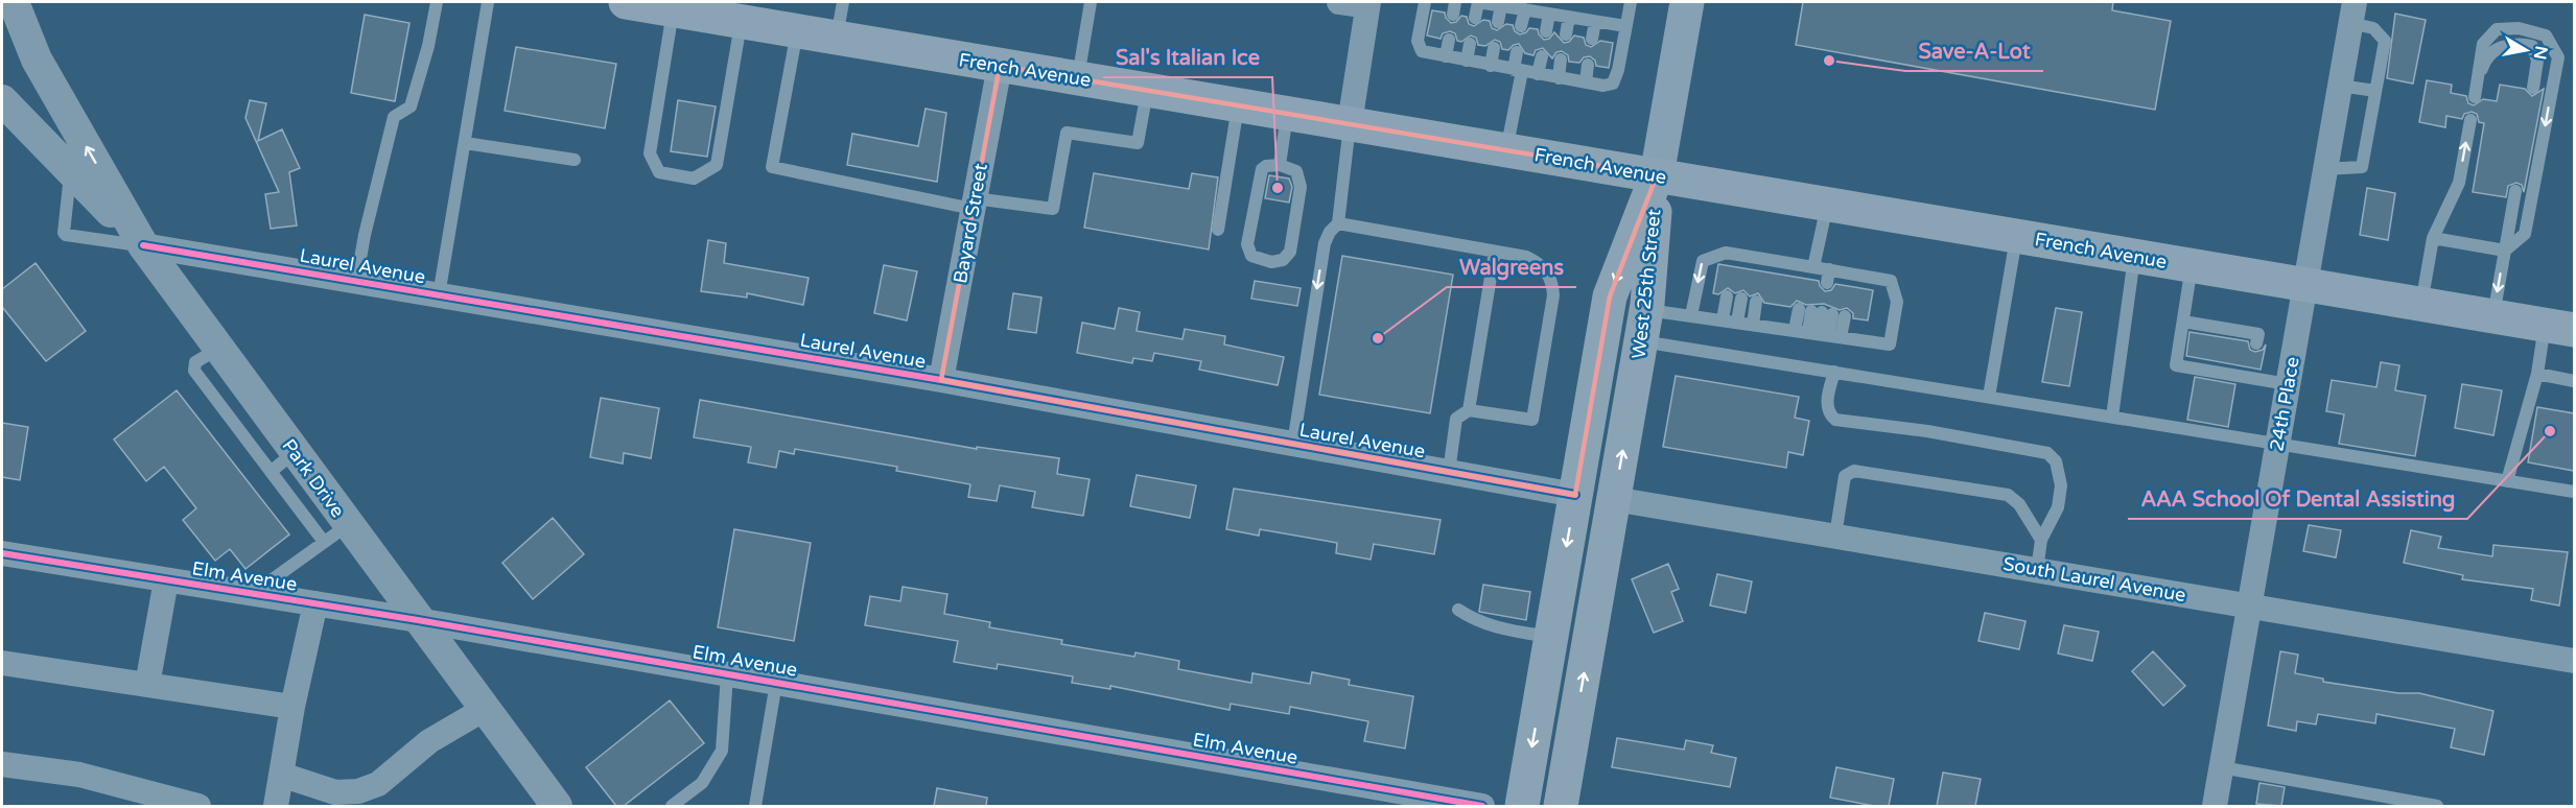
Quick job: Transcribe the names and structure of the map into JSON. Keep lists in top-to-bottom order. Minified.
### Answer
{"streets":{"main road":["French Avenue","West 25th Street"],"street":["Bayard Street","Laurel Avenue","24th Place","Park Drive","Elm Avenue","South Laurel Avenue"]},"crossings":[["French Avenue","Bayard Street"],["French Avenue","West 25th Street"],["French Avenue","24th Place"],["Bayard Street","Laurel Avenue"],["Laurel Avenue","West 25th Street"],["Laurel Avenue","Park Drive"],["West 25th Street","South Laurel Avenue"],["24th Place","South Laurel Avenue"],["Park Drive","Elm Avenue"]],"places":["Save-A-Lot","Sal's Italian Ice","Walgreens","AAA School Of Dental Assisting"],"north":"right"}
